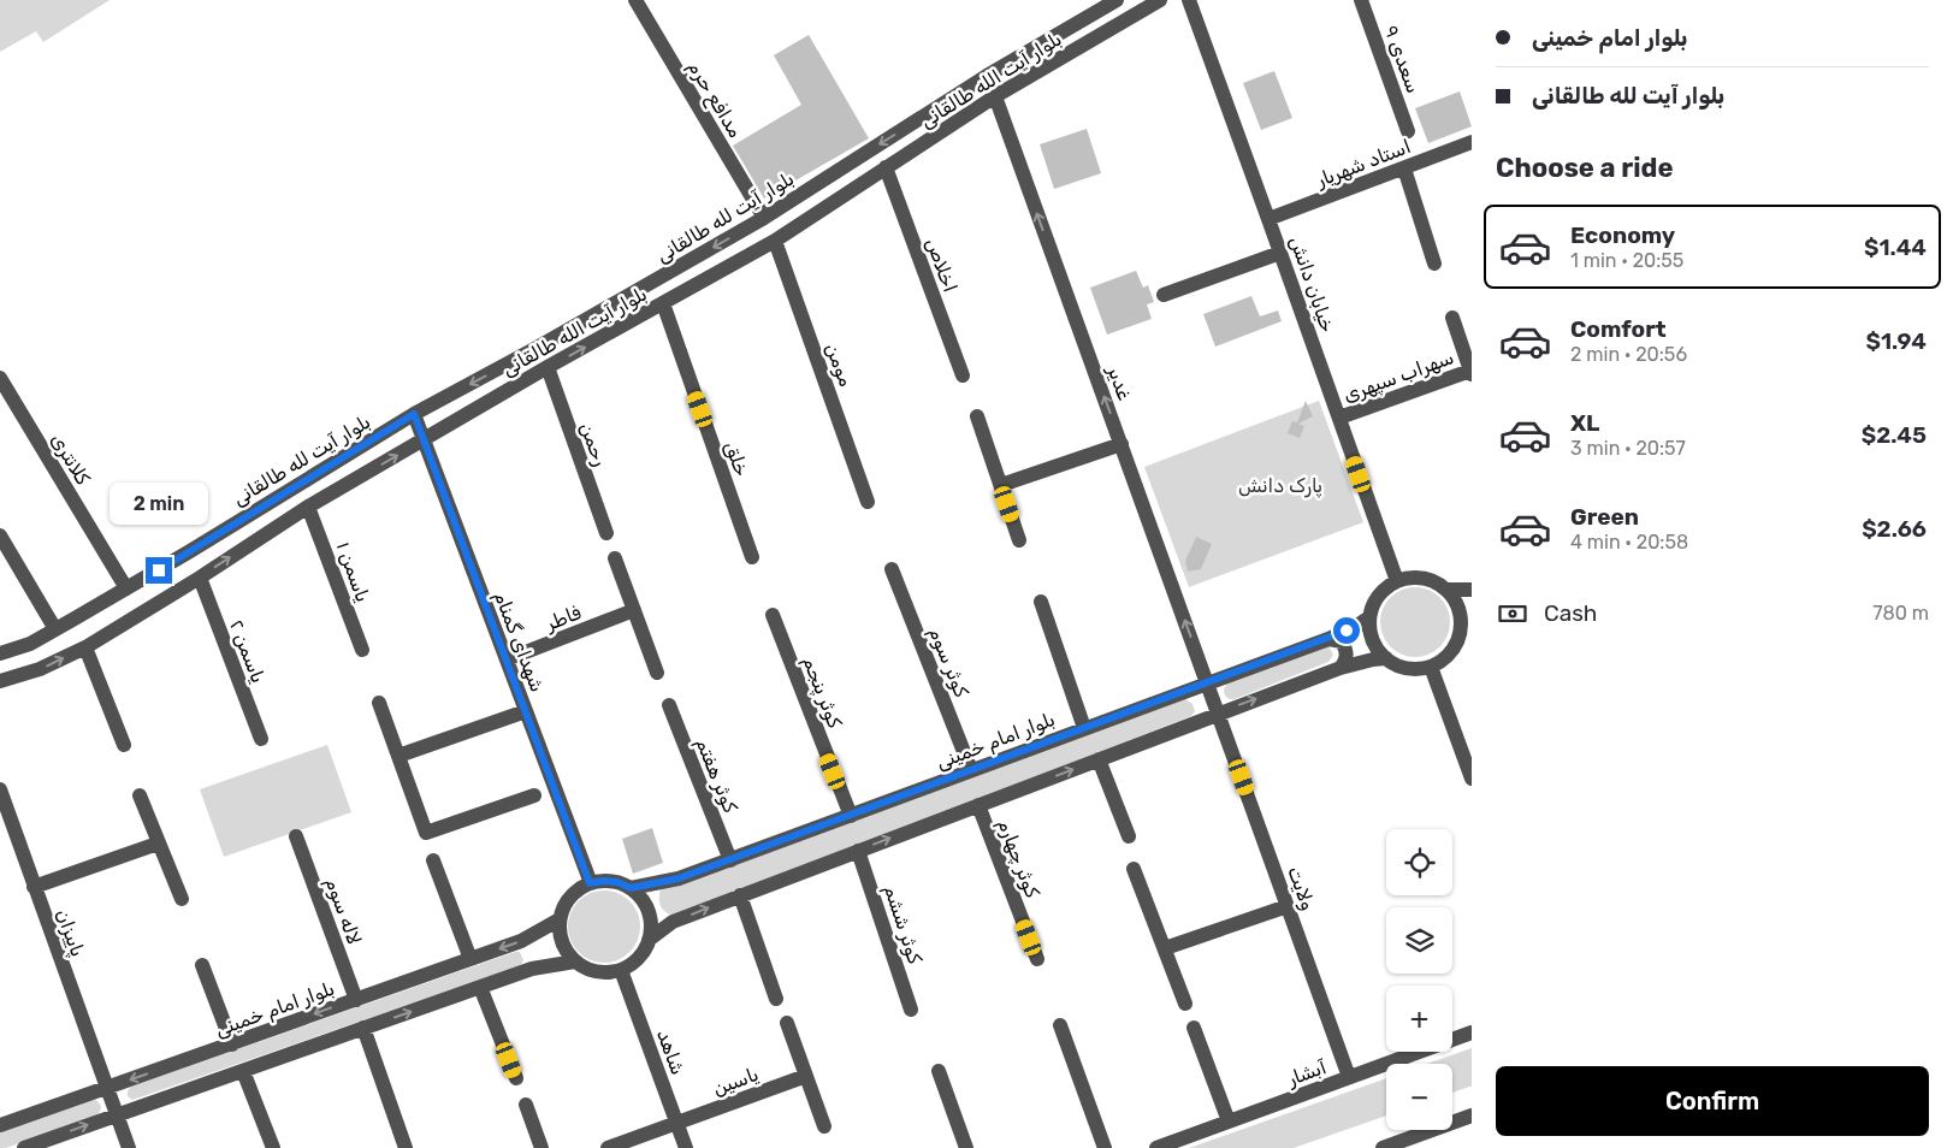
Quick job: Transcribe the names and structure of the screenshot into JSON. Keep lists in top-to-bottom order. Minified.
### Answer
{"streets":{"street":["سعدی ۹","بلوار آیت الله طالقانی","مدافع حرم","استاد شهریار","بلوار آیت لله طالقانی","اخلاص","خیابان دانش","مومن","سهراب سپهری","غدیر","رحمن","کلانتری","خلق","یاسمن ۱","فاطر","شهدای گمنام","یاسمن ۲","کوثر سوم","کوثر پنجم","بلوار امام خمینی","کوثر هفتم","کوثر چهارم","ولایت","لاله سوم","کوثر ششم","پاییزان","شاهد","آبشار","یاسین"]},"crossings":[["بلوار آیت الله طالقانی","اخلاص"],["بلوار آیت الله طالقانی","مومن"],["بلوار آیت الله طالقانی","غدیر"],["بلوار آیت الله طالقانی","رحمن"],["بلوار آیت الله طالقانی","خلق"],["بلوار آیت الله طالقانی","یاسمن ۱"],["بلوار آیت الله طالقانی","شهدای گمنام"],["بلوار آیت الله طالقانی","یاسمن ۲"],["مدافع حرم","بلوار آیت لله طالقانی"],["استاد شهریار","خیابان دانش"],["بلوار آیت لله طالقانی","کلانتری"],["بلوار آیت لله طالقانی","شهدای گمنام"],["خیابان دانش","سهراب سپهری"],["خیابان دانش","بلوار امام خمینی"],["غدیر","بلوار امام خمینی"],["غدیر","ولایت"],["فاطر","شهدای گمنام"],["شهدای گمنام","بلوار امام خمینی"],["شهدای گمنام","شاهد"],["کوثر سوم","بلوار امام خمینی"],["کوثر پنجم","بلوار امام خمینی"],["بلوار امام خمینی","کوثر هفتم"],["بلوار امام خمینی","ولایت"],["بلوار امام خمینی","لاله سوم"],["بلوار امام خمینی","پاییزان"],["بلوار امام خمینی","شاهد"],["ولایت","آبشار"],["شاهد","یاسین"]],"one_way":["بلوار آیت الله طالقانی","بلوار آیت لله طالقانی"],"parks":["پارک دانش"],"page":{"banner":["بلوار امام خمینی","بلوار آیت لله طالقانی"],"heading":"Choose a ride","list":[{"name":"Economy","note":"1 min · 20:55","value":"$1.44"},{"name":"Comfort","note":"2 min · 20:56","value":"$1.94"},{"name":"XL","note":"3 min · 20:57","value":"$2.45"},{"name":"Green","note":"4 min · 20:58","value":"$2.66"}],"bubble":"2 min","pay":["Cash","780 m"],"map_buttons":["+","−"],"buttons":"Confirm"}}
